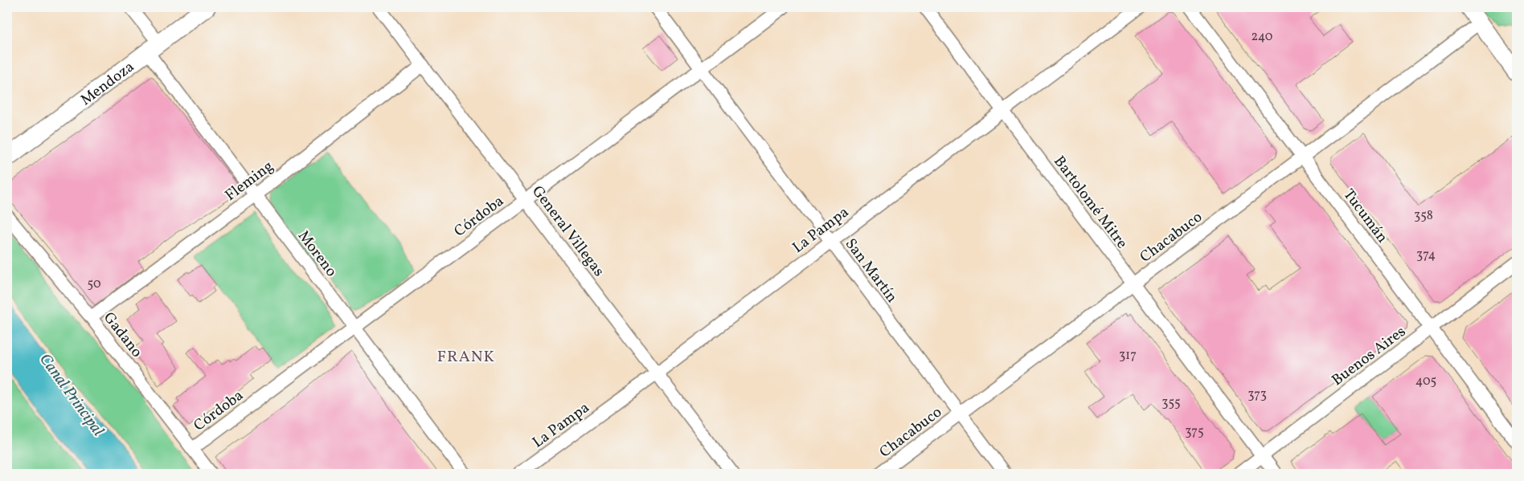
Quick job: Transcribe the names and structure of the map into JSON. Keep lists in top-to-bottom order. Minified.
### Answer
{"streets":{"main road":["Mendoza"],"street":["Fleming","Bartolomé Mitre","Córdoba","Tucumán","La Pampa","General Villegas","Chacabuco","Moreno","San Martín","Gadano","Buenos Aires"]},"crossings":[["Mendoza","Moreno"],["Fleming","General Villegas"],["Fleming","Moreno"],["Fleming","Gadano"],["Bartolomé Mitre","La Pampa"],["Bartolomé Mitre","Chacabuco"],["Bartolomé Mitre","Buenos Aires"],["Córdoba","General Villegas"],["Córdoba","Moreno"],["Córdoba","San Martín"],["Córdoba","Gadano"],["Tucumán","Chacabuco"],["Tucumán","Buenos Aires"],["La Pampa","General Villegas"],["La Pampa","San Martín"],["Chacabuco","San Martín"]],"districts":["FRANK"],"water":["Canal Principal"],"house_numbers":["240","358","374","50","317","405","373","355","375"]}
